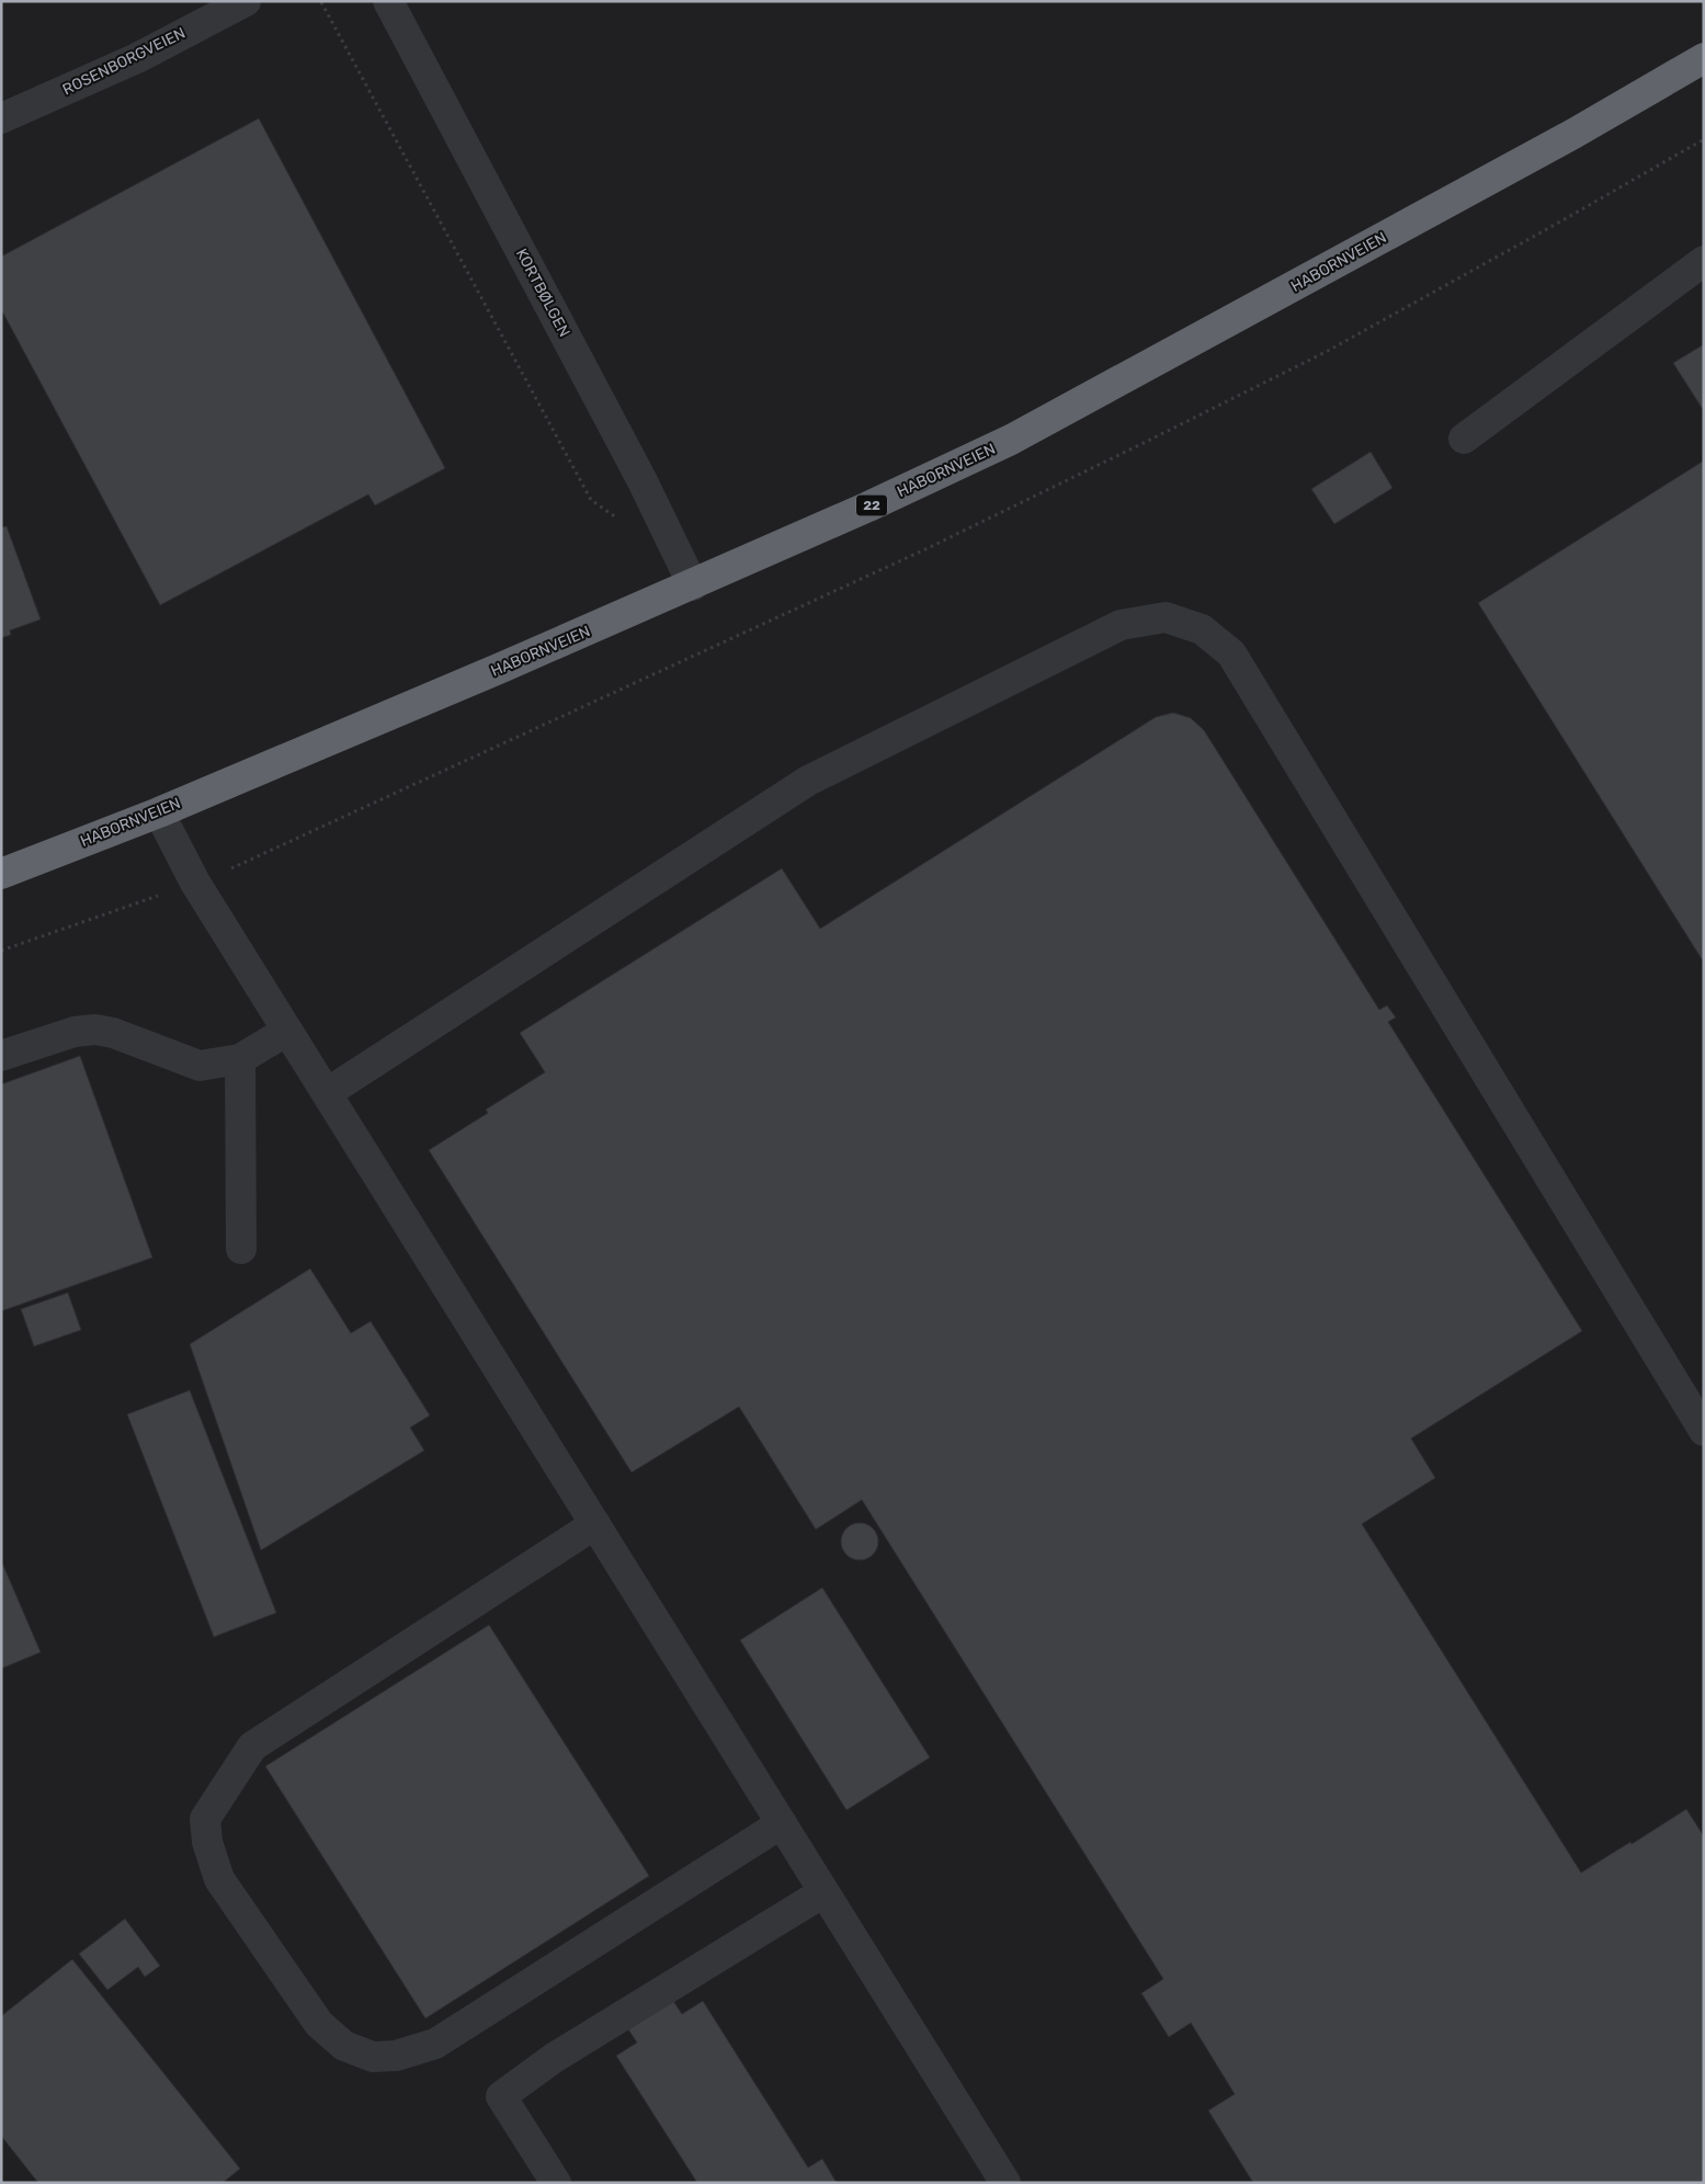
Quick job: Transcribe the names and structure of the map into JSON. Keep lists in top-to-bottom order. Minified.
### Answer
{"streets":{"highway":["HABORNVEIEN","22"],"street":["ROSENBORGVEIEN","KORTBØLGEN"]},"crossings":[["HABORNVEIEN","KORTBØLGEN"]]}
